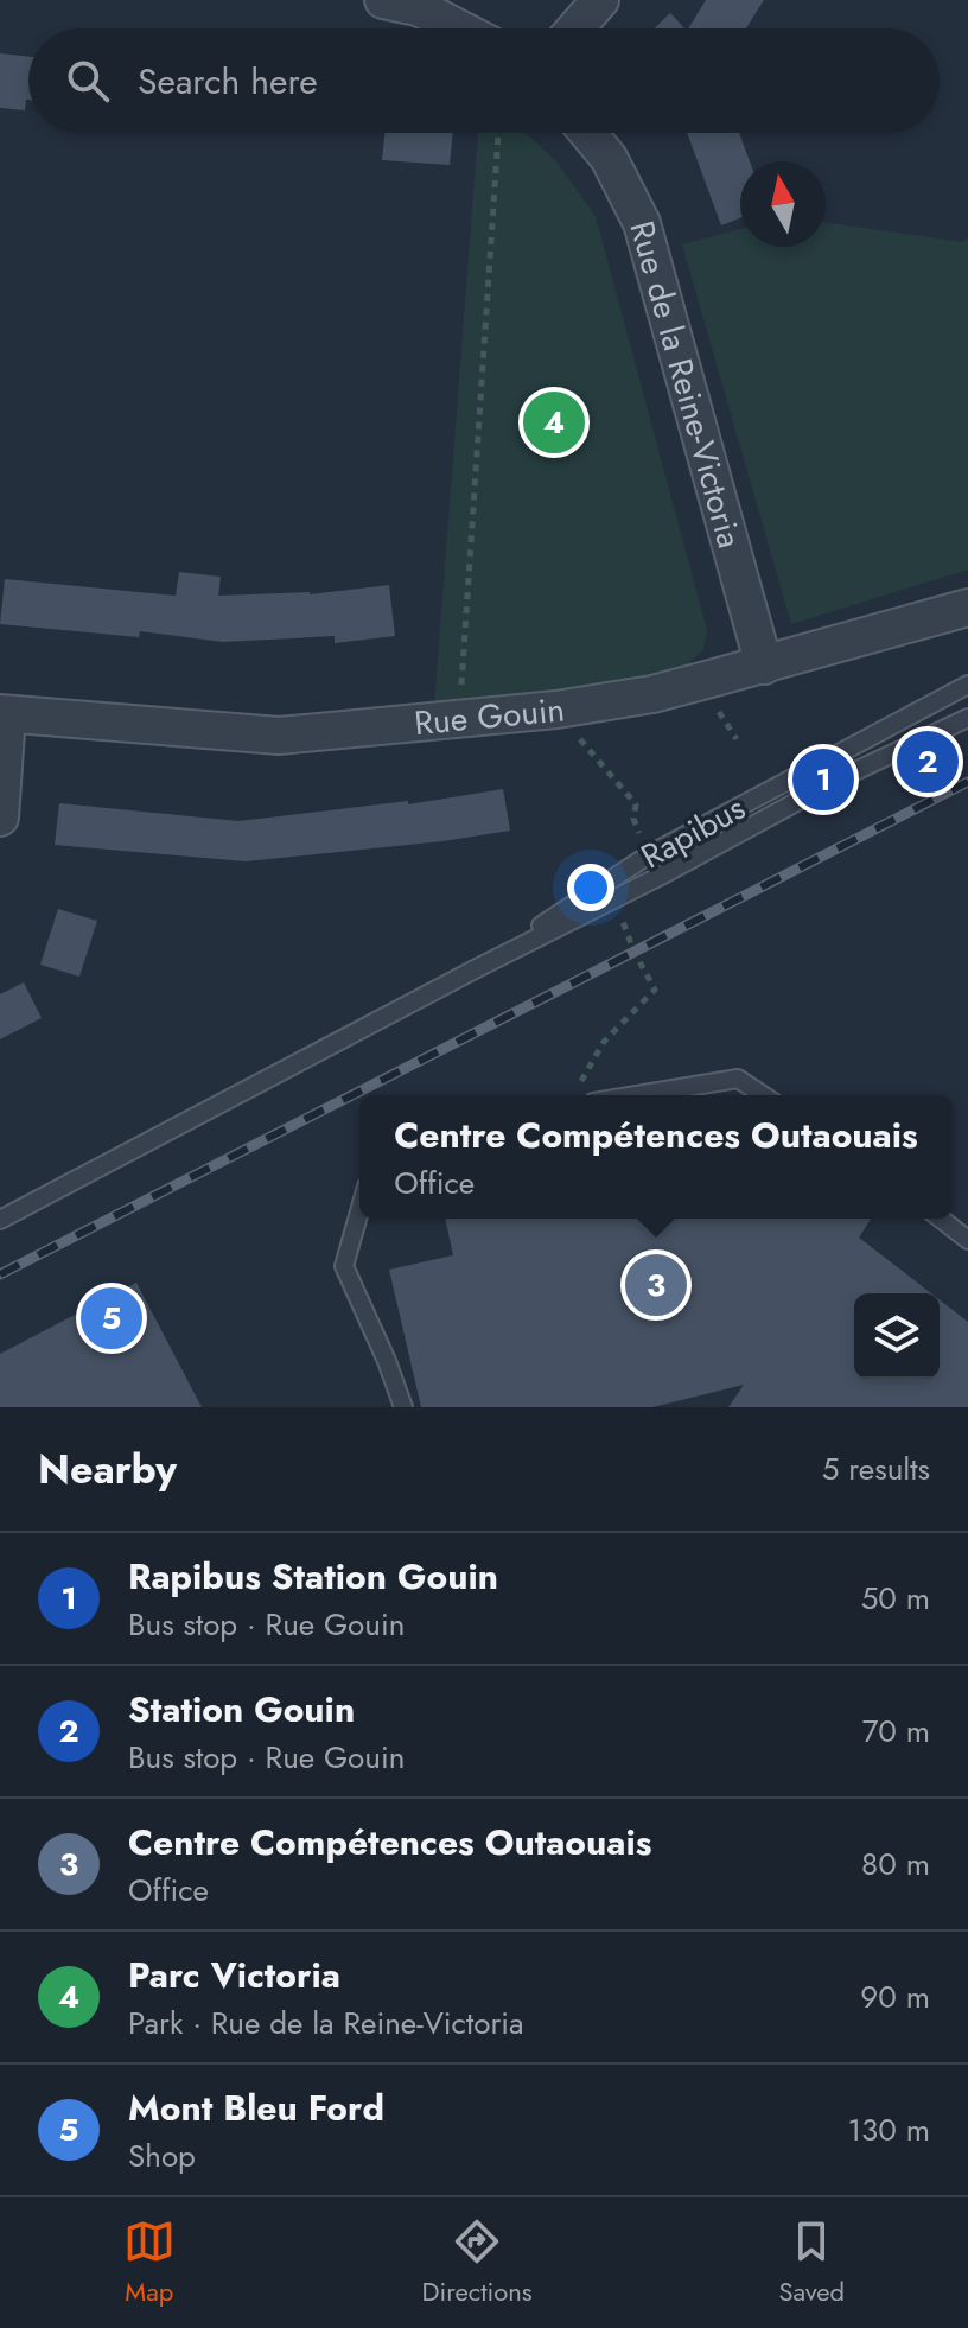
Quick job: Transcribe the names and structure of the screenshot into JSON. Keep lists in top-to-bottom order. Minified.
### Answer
{"streets":{"street":["Rue de la Reine-Victoria","Rue Gouin"],"lane":["Rapibus"]},"crossings":[["Rue de la Reine-Victoria","Rue Gouin"]],"north":"top","page":{"search":"Search here","pins":["4","2","1","3","5"],"popup":["Centre Compétences Outaouais","Office"],"heading":["Nearby","5 results"],"list":[{"mark":"1","name":"Rapibus Station Gouin","note":"Bus stop · Rue Gouin","value":"50 m"},{"mark":"2","name":"Station Gouin","note":"Bus stop · Rue Gouin","value":"70 m"},{"mark":"3","name":"Centre Compétences Outaouais","note":"Office","value":"80 m"},{"mark":"4","name":"Parc Victoria","note":"Park · Rue de la Reine-Victoria","value":"90 m"},{"mark":"5","name":"Mont Bleu Ford","note":"Shop","value":"130 m"}],"nav":["Map","Directions","Saved"]}}
